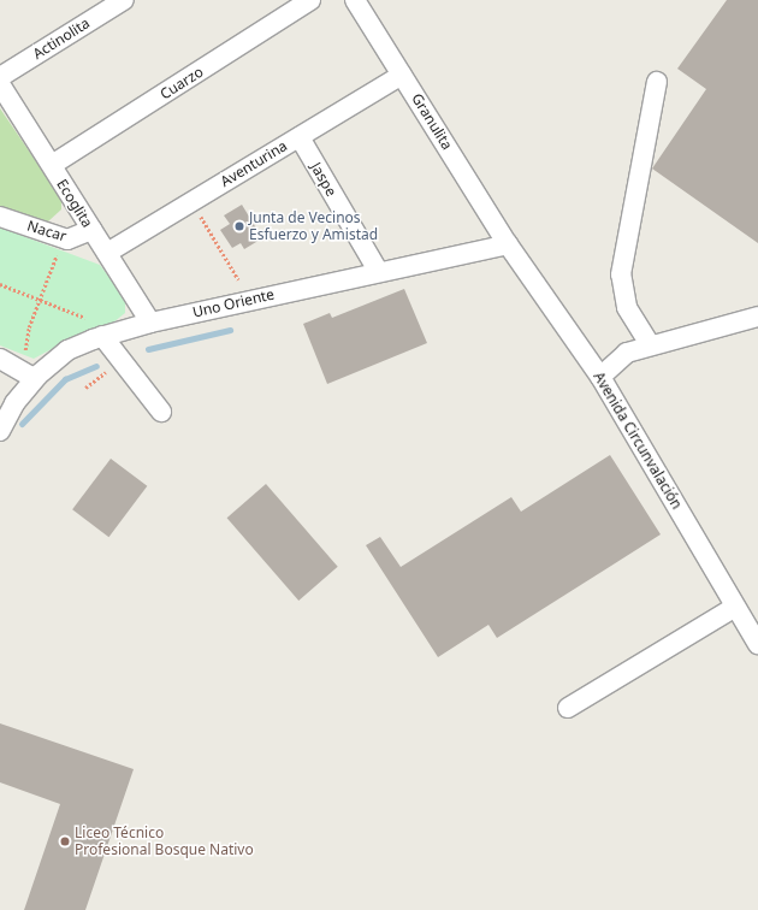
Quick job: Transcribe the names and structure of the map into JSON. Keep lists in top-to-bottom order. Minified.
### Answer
{"streets":{"street":["Actinolita","Cuarzo","Granulita","Aventurina","Jaspe","Ecoglita","Nacar","Uno Oriente","Avenida Circunvalación"]},"crossings":[["Cuarzo","Ecoglita"],["Granulita","Aventurina"],["Granulita","Uno Oriente"],["Granulita","Avenida Circunvalación"],["Aventurina","Jaspe"],["Aventurina","Ecoglita"],["Jaspe","Uno Oriente"],["Ecoglita","Nacar"],["Ecoglita","Uno Oriente"],["Uno Oriente","Avenida Circunvalación"]],"places":["Junta de Vecinos Esfuerzo y Amistad","Liceo Técnico Profesional Bosque Nativo"]}
